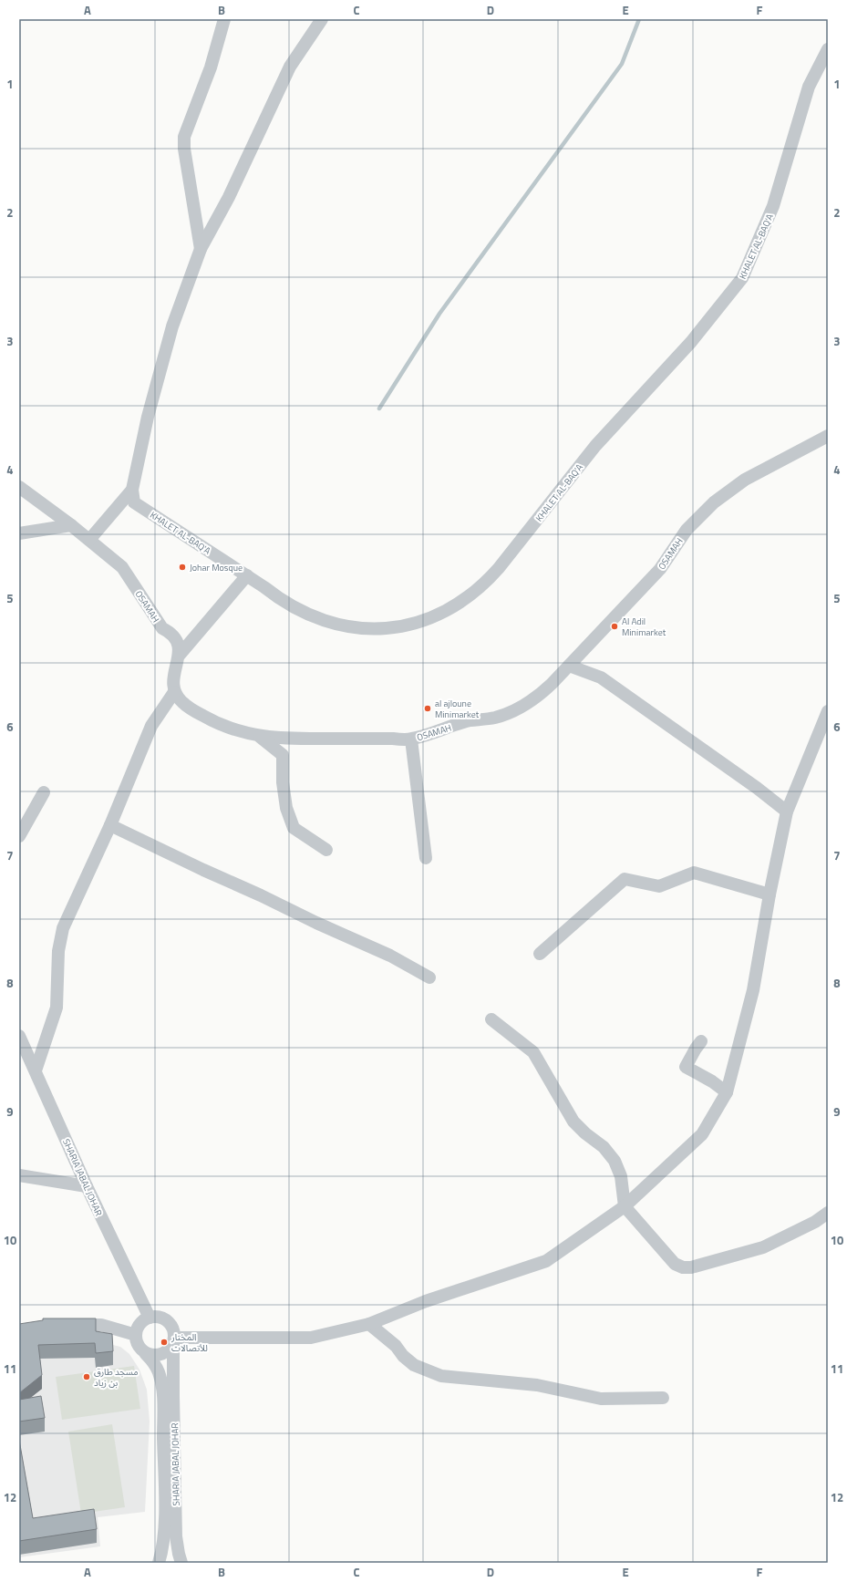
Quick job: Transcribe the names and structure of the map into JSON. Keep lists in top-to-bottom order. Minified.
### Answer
{"streets":{"street":["KHALET AL-BAQ'A","OSAMAH","SHARIA JABAL JOHAR"]},"places":["Johar Mosque","Al Adil Minimarket","al ajloune Minimarket","المختار للأتصالات","مسجد طارق بن زياد"],"grid":{"columns":["A","B","C","D","E","F"],"rows":["1","2","3","4","5","6","7","8","9","10","11","12"]}}
